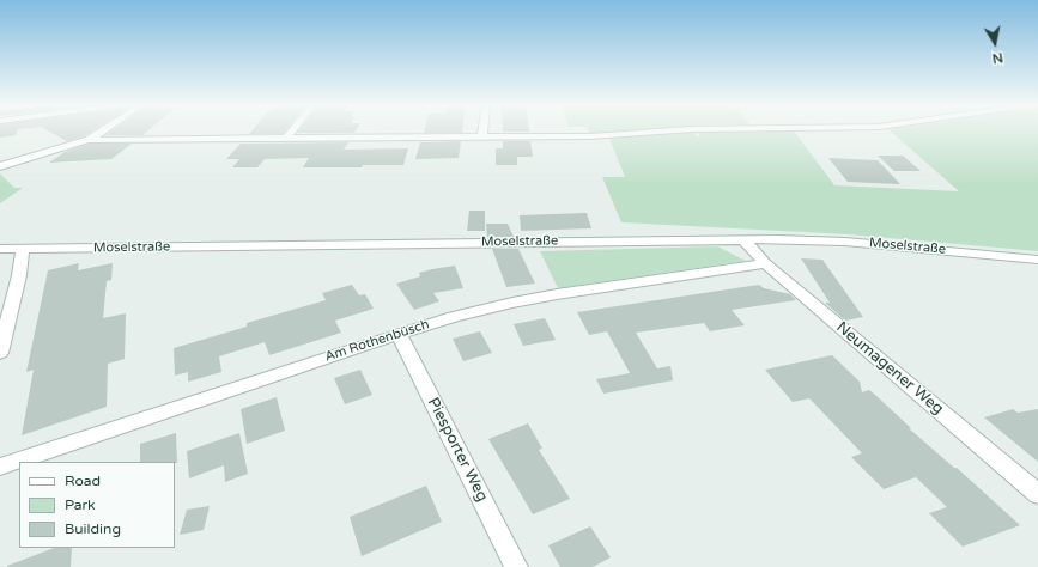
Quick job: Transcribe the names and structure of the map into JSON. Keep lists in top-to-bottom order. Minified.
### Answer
{"streets":{"street":["Moselstraße","Am Rothenbüsch","Neumagener Weg","Piesporter Weg"]},"crossings":[["Moselstraße","Neumagener Weg"],["Am Rothenbüsch","Neumagener Weg"],["Am Rothenbüsch","Piesporter Weg"]],"legend":["Road","Park","Building"],"north":"bottom"}
